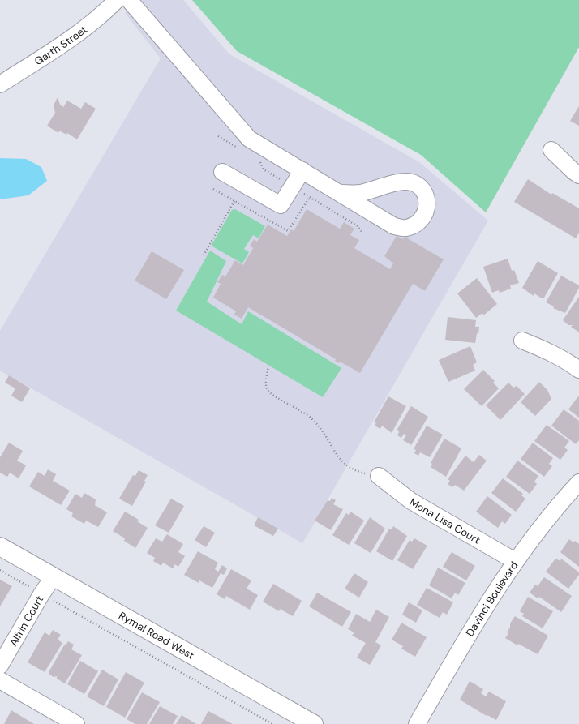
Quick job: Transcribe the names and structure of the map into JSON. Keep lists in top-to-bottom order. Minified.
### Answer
{"streets":{"main road":["Rymal Road West"],"street":["Garth Street","Mona Lisa Court","Davinci Boulevard","Alfrin Court"]},"crossings":[["Mona Lisa Court","Davinci Boulevard"],["Alfrin Court","Rymal Road West"]]}
